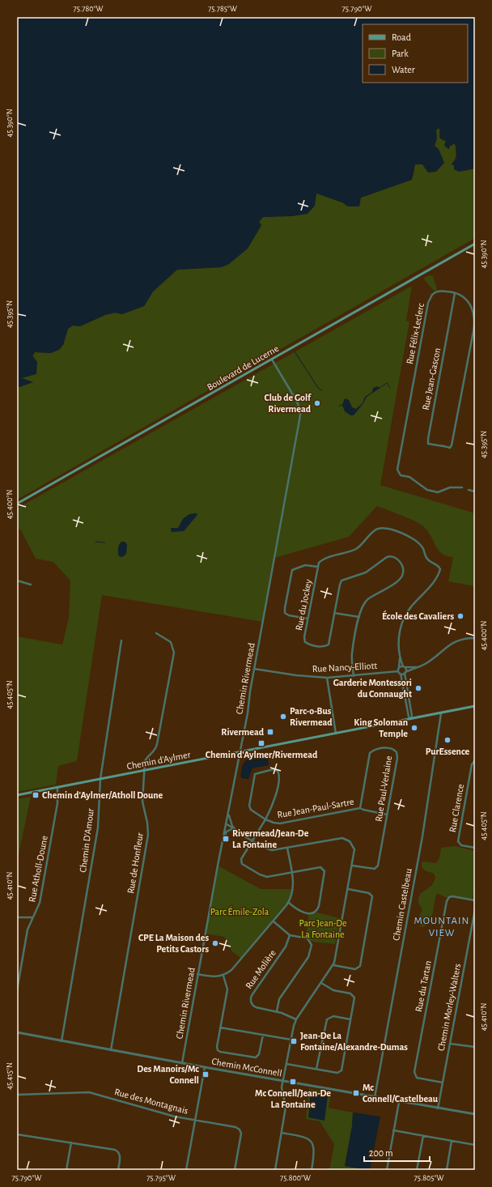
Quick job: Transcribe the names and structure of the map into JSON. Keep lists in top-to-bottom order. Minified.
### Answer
{"streets":{"main road":["Boulevard de Lucerne","Chemin d'Aylmer"],"street":["Rue Félix-Leclerc","Rue Jean-Gascon","Rue du Jockey","Rue Nancy-Elliott","Chemin Rivermead","Rue Paul-Verlaine","Rue Jean-Paul-Sartre","Rue Clarence","Chemin D'Amour","Rue de Honfleur","Rue Atholl-Doune","Chemin Castelbeau","Rue Molière","Rue du Tartan","Chemin Morley-Walters","Chemin McConnell","Rue des Montagnais"]},"crossings":[["Rue Félix-Leclerc","Rue Jean-Gascon"],["Boulevard de Lucerne","Chemin Rivermead"],["Rue du Jockey","Rue Nancy-Elliott"],["Rue Nancy-Elliott","Chemin Rivermead"],["Chemin Rivermead","Chemin d'Aylmer"],["Chemin Rivermead","Chemin McConnell"],["Chemin d'Aylmer","Chemin D'Amour"],["Chemin d'Aylmer","Rue de Honfleur"],["Chemin d'Aylmer","Rue Atholl-Doune"],["Chemin d'Aylmer","Chemin Castelbeau"],["Rue Paul-Verlaine","Rue Jean-Paul-Sartre"],["Chemin D'Amour","Chemin McConnell"],["Rue de Honfleur","Chemin McConnell"],["Chemin Castelbeau","Chemin McConnell"],["Rue du Tartan","Chemin Morley-Walters"],["Chemin Morley-Walters","Chemin McConnell"]],"districts":["MOUNTAIN VIEW"],"parks":["Parc Émile-Zola","Parc Jean-De La Fontaine"],"places":{"other":["Club de Golf Rivermead","École des Cavaliers","Garderie Montessori du Connaught","Parc-o-Bus Rivermead","King Soloman Temple","PurEssence","CPE La Maison des Petits Castors"],"transit":["Rivermead","Chemin d'Aylmer/Rivermead","Chemin d'Aylmer/Atholl Doune","Rivermead/Jean-De La Fontaine","Jean-De La Fontaine/Alexandre-Dumas","Des Manoirs/Mc Connell","Mc Connell/Jean-De La Fontaine","Mc Connell/Castelbeau"]},"legend":["Road","Park","Water"],"scale_bar":"200 m","coordinates":["75.780°W","75.785°W","75.790°W","45.390°N","45.395°N","45.400°N","45.405°N","45.410°N","45.415°N","75.795°W","75.800°W","75.805°W"]}
